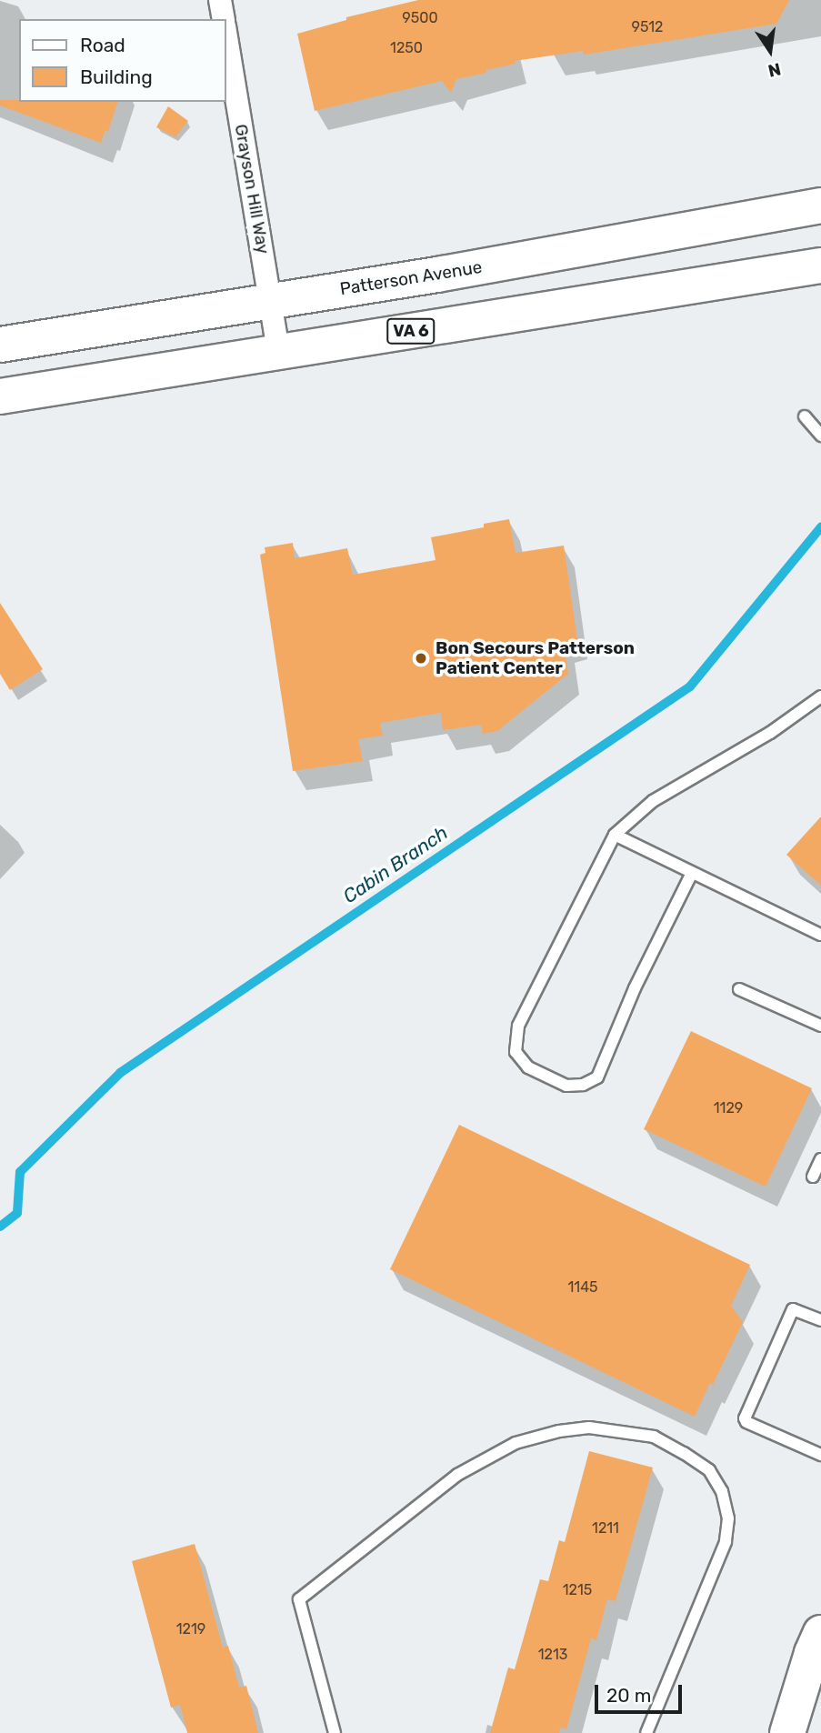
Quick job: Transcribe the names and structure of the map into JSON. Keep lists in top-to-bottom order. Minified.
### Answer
{"streets":{"main road":["Patterson Avenue","VA 6"],"street":["Grayson Hill Way"]},"crossings":[["Grayson Hill Way","Patterson Avenue"],["Grayson Hill Way","VA 6"]],"water":["Cabin Branch"],"places":["Bon Secours Patterson Patient Center"],"house_numbers":["9500","9512","1250","1129","1145","1211","1215","1219","1213"],"legend":["Road","Building"],"scale_bar":"20 m","north":"bottom"}
